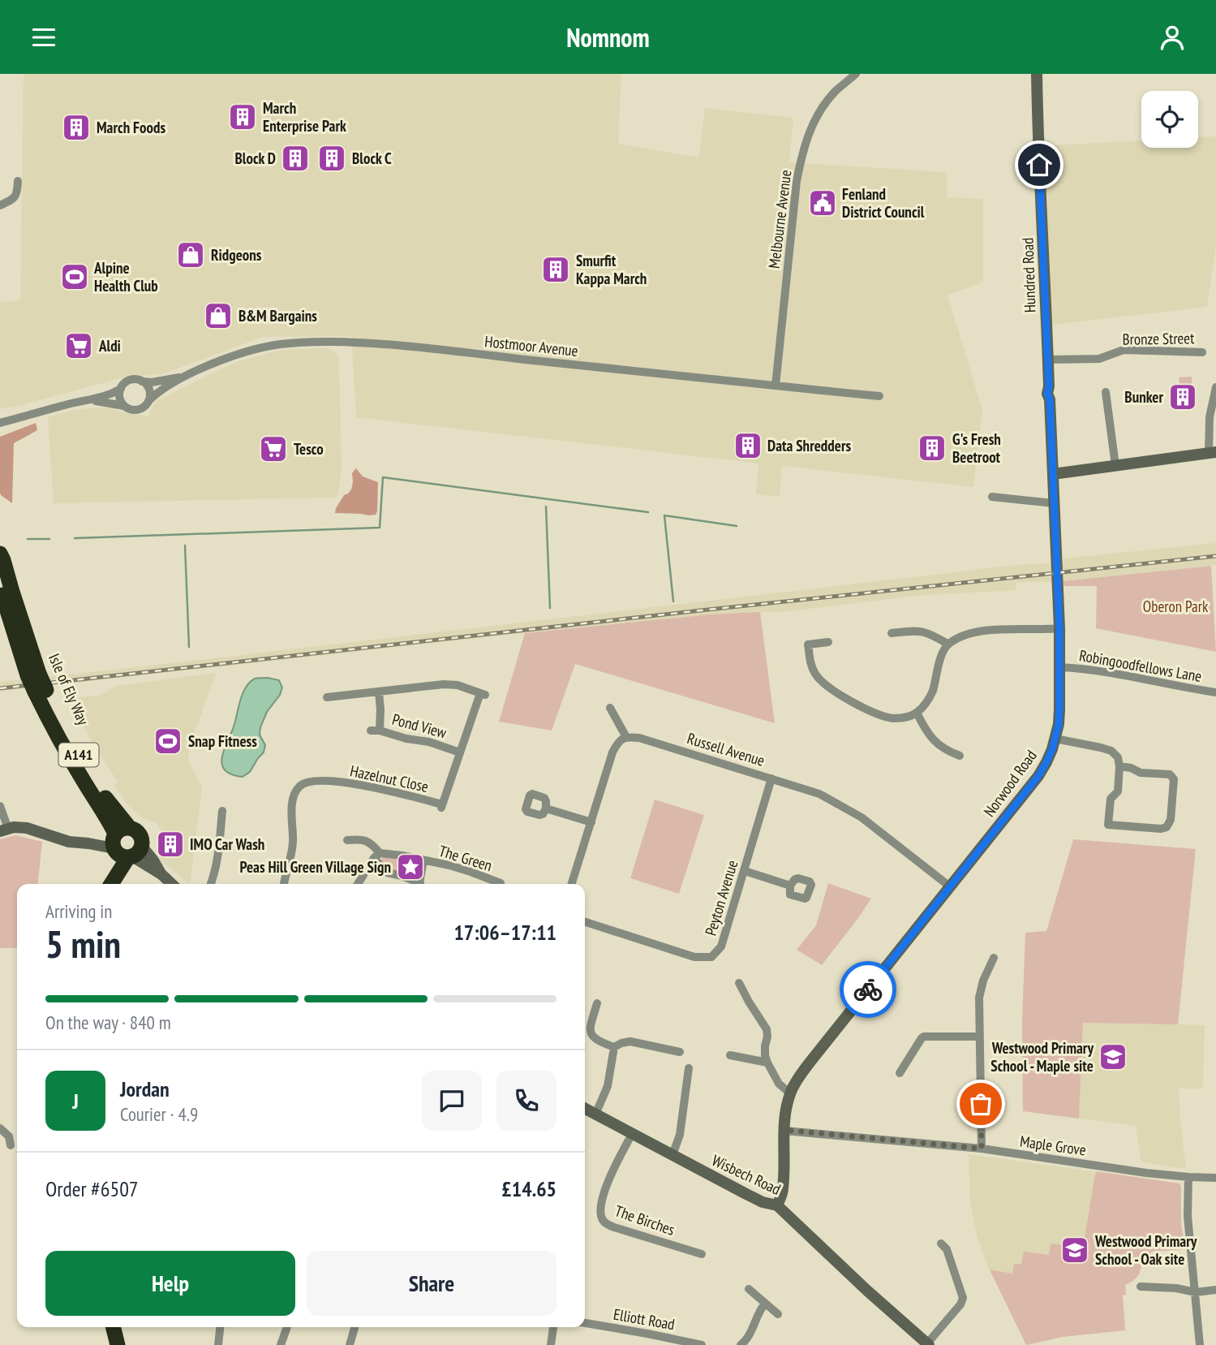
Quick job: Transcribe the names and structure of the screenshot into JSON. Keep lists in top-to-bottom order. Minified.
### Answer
{"streets":{"highway":["Isle of Ely Way","A141"],"street":["Melbourne Avenue","Hundred Road","Bronze Street","Hostmoor Avenue","Robingoodfellows Lane","Pond View","Russell Avenue","Hazelnut Close","Norwood Road","The Green","Peyton Avenue","Maple Grove","Wisbech Road","The Birches","Elliott Road"]},"crossings":[["Melbourne Avenue","Hostmoor Avenue"],["Hundred Road","Bronze Street"],["Hundred Road","Norwood Road"],["Robingoodfellows Lane","Norwood Road"],["Pond View","Hazelnut Close"],["Russell Avenue","Norwood Road"],["Russell Avenue","Peyton Avenue"],["Norwood Road","Maple Grove"],["Norwood Road","Wisbech Road"],["Wisbech Road","The Birches"]],"parks":["Oberon Park"],"places":{"building":["March Enterprise Park","March Foods","Block D","Block C","Smurfit Kappa March","Bunker","Data Shredders","G's Fresh Beetroot","IMO Car Wash"],"public building":["Fenland District Council"],"shop":["Ridgeons","B&M Bargains"],"sports":["Alpine Health Club","Snap Fitness"],"supermarket":["Aldi","Tesco"],"place":["Peas Hill Green Village Sign"],"school or university":["Westwood Primary School - Maple site","Westwood Primary School - Oak site"]},"page":{"header":"Nomnom","heading":["5 min","Arriving in","17:06–17:11"],"panel":["Jordan","Courier · 4.9","Order #6507","£14.65"],"bar":"On the way · 840 m","round":"J","buttons":["Help","Share"]}}
